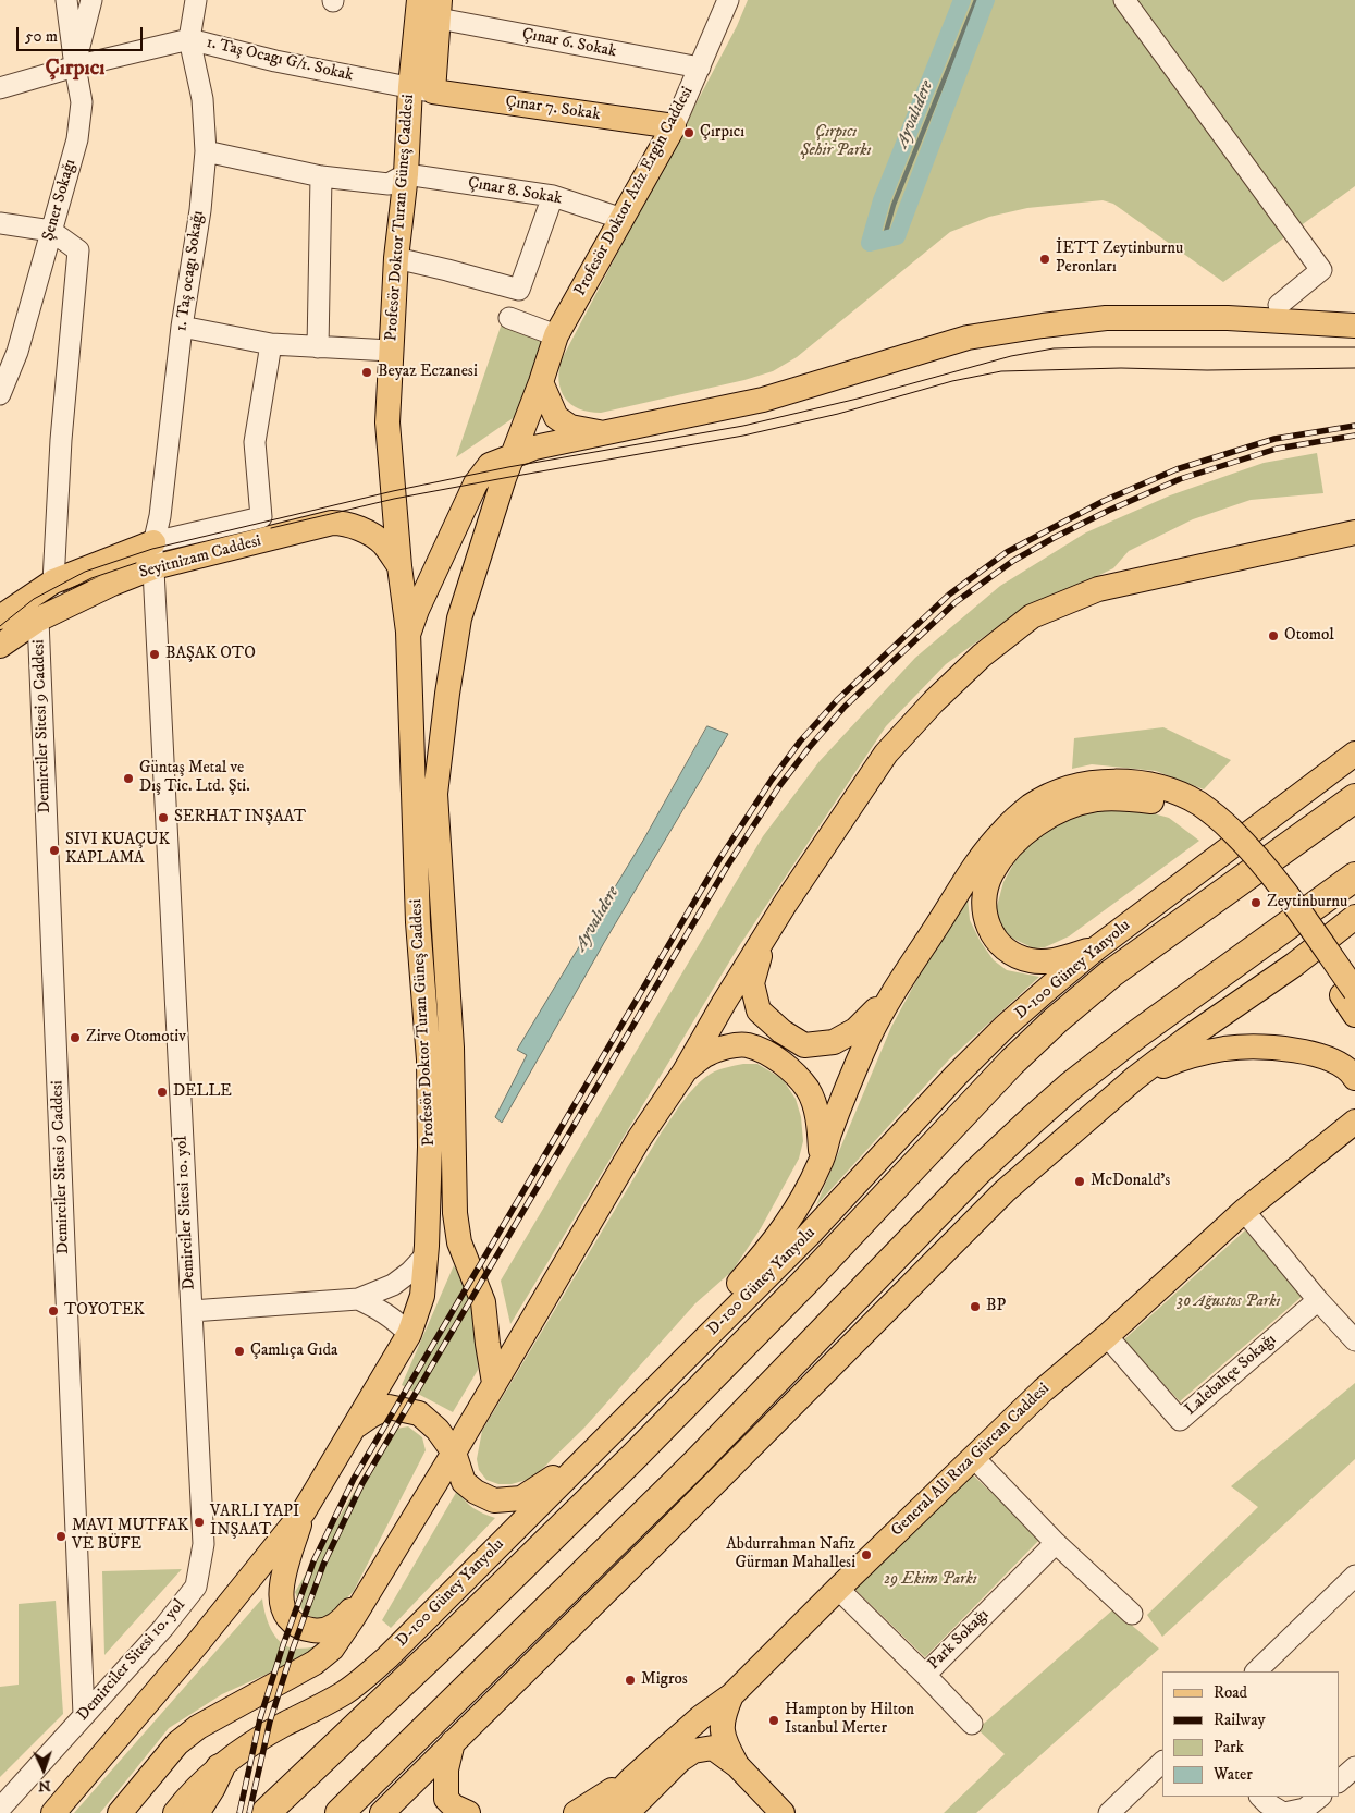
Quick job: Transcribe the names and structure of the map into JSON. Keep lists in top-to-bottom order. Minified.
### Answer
{"streets":{"main road":["Çınar 7. Sokak","Profesör Doktor Aziz Ergin Caddesi","Profesör Doktor Turan Güneş Caddesi","Seyitnizam Caddesi","D-100 Güney Yanyolu","General Ali Rıza Gürcan Caddesi"],"street":["Çınar 6. Sokak","1. Taş Ocagı G/1. Sokak","Çınar 8. Sokak","Şener Sokağı","1. Taş ocagı Sokağı","Demirciler Sitesi 9 Caddesi","Demirciler Sitesi 10. yol","Lalebahçe Sokağı","Park Sokağı"]},"crossings":[["Çınar 6. Sokak","Profesör Doktor Aziz Ergin Caddesi"],["Çınar 6. Sokak","Profesör Doktor Turan Güneş Caddesi"],["1. Taş Ocagı G/1. Sokak","Çınar 7. Sokak"],["1. Taş Ocagı G/1. Sokak","Şener Sokağı"],["1. Taş Ocagı G/1. Sokak","Profesör Doktor Turan Güneş Caddesi"],["1. Taş Ocagı G/1. Sokak","1. Taş ocagı Sokağı"],["Çınar 7. Sokak","Profesör Doktor Aziz Ergin Caddesi"],["Çınar 7. Sokak","Profesör Doktor Turan Güneş Caddesi"],["Çınar 8. Sokak","Profesör Doktor Aziz Ergin Caddesi"],["Çınar 8. Sokak","Profesör Doktor Turan Güneş Caddesi"],["Profesör Doktor Turan Güneş Caddesi","Seyitnizam Caddesi"],["1. Taş ocagı Sokağı","Seyitnizam Caddesi"],["1. Taş ocagı Sokağı","Demirciler Sitesi 10. yol"],["Seyitnizam Caddesi","Demirciler Sitesi 9 Caddesi"],["Seyitnizam Caddesi","Demirciler Sitesi 10. yol"],["Demirciler Sitesi 9 Caddesi","Demirciler Sitesi 10. yol"],["Lalebahçe Sokağı","General Ali Rıza Gürcan Caddesi"],["General Ali Rıza Gürcan Caddesi","Park Sokağı"]],"districts":["Çırpıcı"],"water":["Ayvalıdere"],"parks":["Çırpıcı Şehir Parkı","30 Ağustos Parkı","29 Ekim Parkı"],"places":["Çırpıcı","İETT Zeytinburnu Peronları","Beyaz Eczanesi","Otomol","BAŞAK OTO","Güntaş Metal ve Dış Tic. Ltd. Şti.","SERHAT INŞAAT","SIVI KUAÇUK KAPLAMA","Zeytinburnu","Zirve Otomotiv","DELLE","McDonald's","BP","TOYOTEK","Çamlıça Gıda","VARLI YAPI INŞAAT","MAVI MUTFAK VE BÜFE","Abdurrahman Nafiz Gürman Mahallesi","Migros","Hampton by Hilton Istanbul Merter"],"legend":["Road","Railway","Park","Water"],"scale_bar":"50 m","north":"bottom"}
